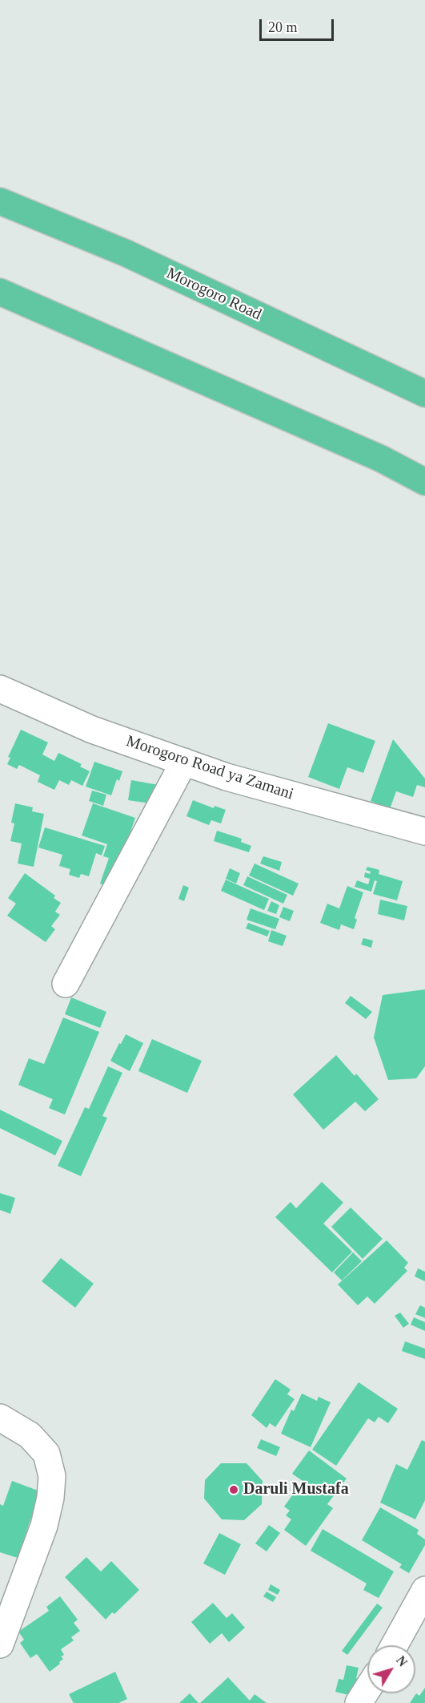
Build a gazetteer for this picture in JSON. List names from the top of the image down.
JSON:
{
  "streets": {
    "highway": ["Morogoro Road"],
    "street": ["Morogoro Road ya Zamani"]
  },
  "places": ["Daruli Mustafa"],
  "scale_bar": "20 m",
  "north": "top right"
}
